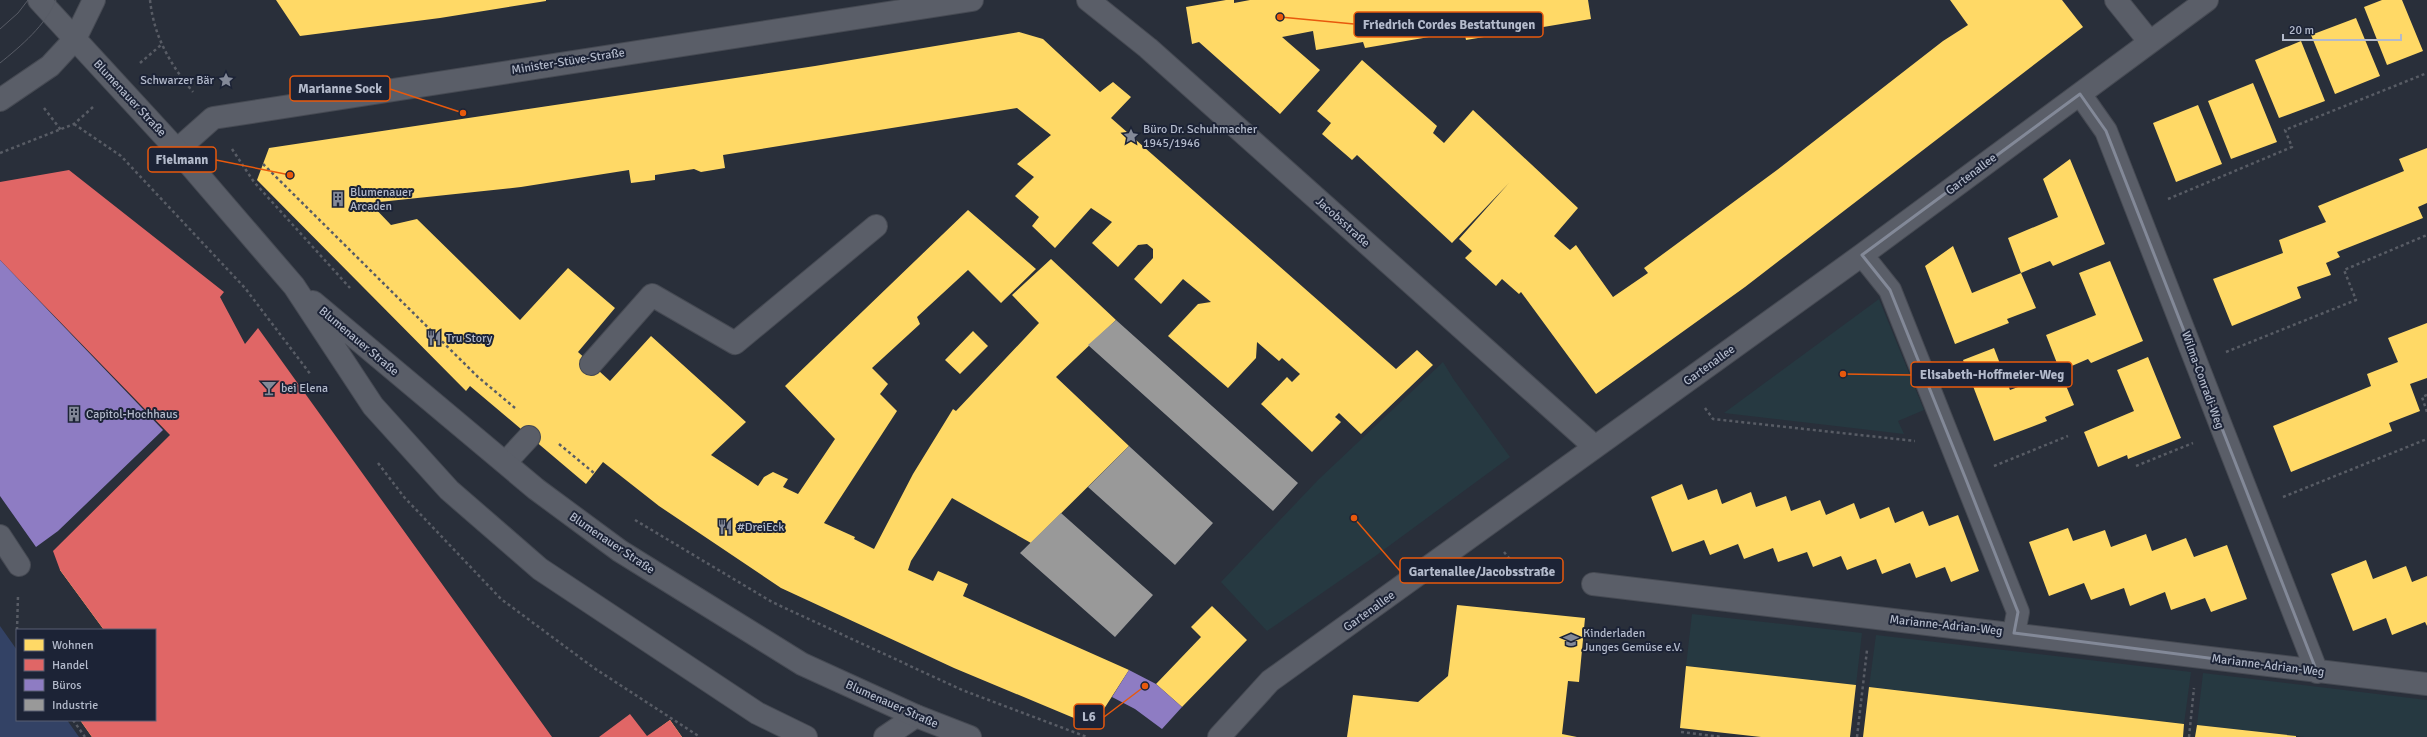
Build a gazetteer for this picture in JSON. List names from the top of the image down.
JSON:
{
  "streets": {
    "street": [
      "Minister-Stüve-Straße",
      "Blumenauer Straße",
      "Gartenallee",
      "Jacobsstraße",
      "Wilma-Conradi-Weg",
      "Marianne-Adrian-Weg"
    ]
  },
  "crossings": [
    ["Gartenallee", "Jacobsstraße"],
    ["Gartenallee", "Wilma-Conradi-Weg"],
    ["Wilma-Conradi-Weg", "Marianne-Adrian-Weg"]
  ],
  "places": {
    "other": [
      "Friedrich Cordes Bestattungen",
      "Marianne Sock",
      "Fielmann",
      "Elisabeth-Hoffmeier-Weg",
      "Gartenallee/Jacobsstraße",
      "L6"
    ],
    "place": ["Schwarzer Bär", "Büro Dr. Schuhmacher 1945/1946"],
    "building": ["Blumenauer Arcaden", "Capitol-Hochhaus"],
    "restaurant": ["Tru Story", "#DreiEck"],
    "bar": ["bei Elena"],
    "school or university": ["Kinderladen Junges Gemüse e.V."]
  },
  "legend": [
    "Wohnen",
    "Handel",
    "Büros",
    "Industrie"
  ],
  "scale_bar": "20 m"
}
